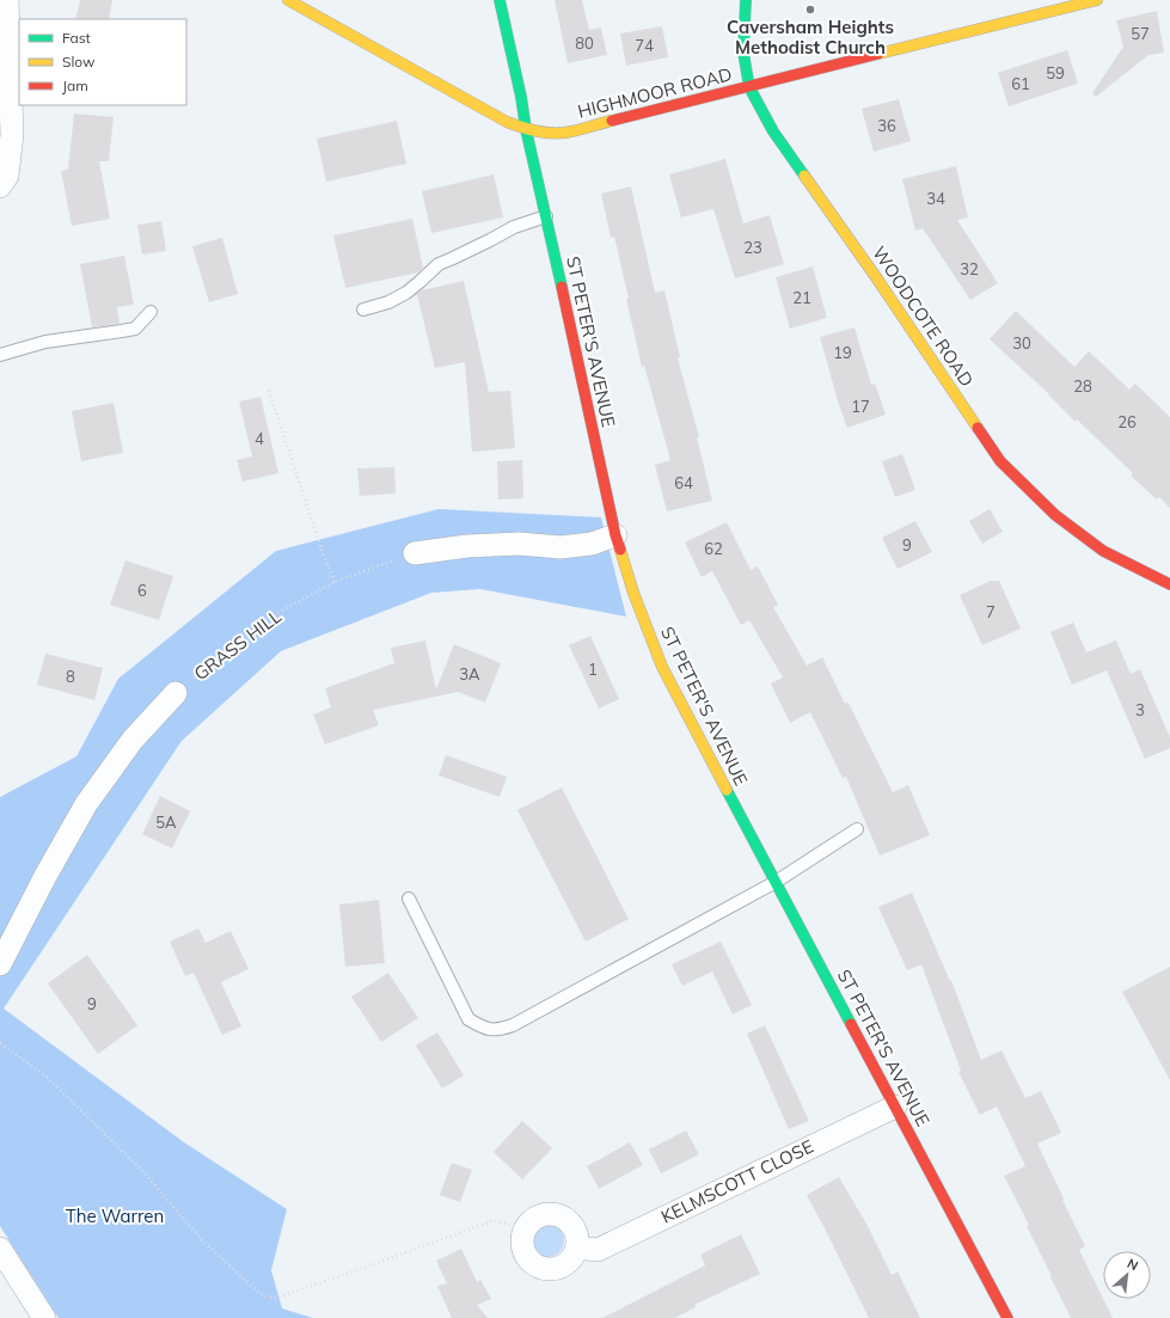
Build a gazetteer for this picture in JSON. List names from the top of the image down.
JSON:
{
  "streets": {
    "street": [
      "HIGHMOOR ROAD",
      "WOODCOTE ROAD",
      "ST PETER'S AVENUE",
      "KELMSCOTT CLOSE"
    ],
    "path": ["GRASS HILL"]
  },
  "crossings": [
    ["HIGHMOOR ROAD", "WOODCOTE ROAD"],
    ["HIGHMOOR ROAD", "ST PETER'S AVENUE"],
    ["ST PETER'S AVENUE", "KELMSCOTT CLOSE"]
  ],
  "parks": ["The Warren"],
  "places": ["Caversham Heights Methodist Church"],
  "house_numbers": [
    "57",
    "80",
    "74",
    "59",
    "61",
    "36",
    "34",
    "23",
    "32",
    "21",
    "30",
    "19",
    "28",
    "17",
    "26",
    "4",
    "64",
    "9",
    "62",
    "6",
    "7",
    "1",
    "3A",
    "8",
    "3",
    "5A",
    "9"
  ],
  "legend": ["Fast", "Slow", "Jam"],
  "north": "top right"
}
